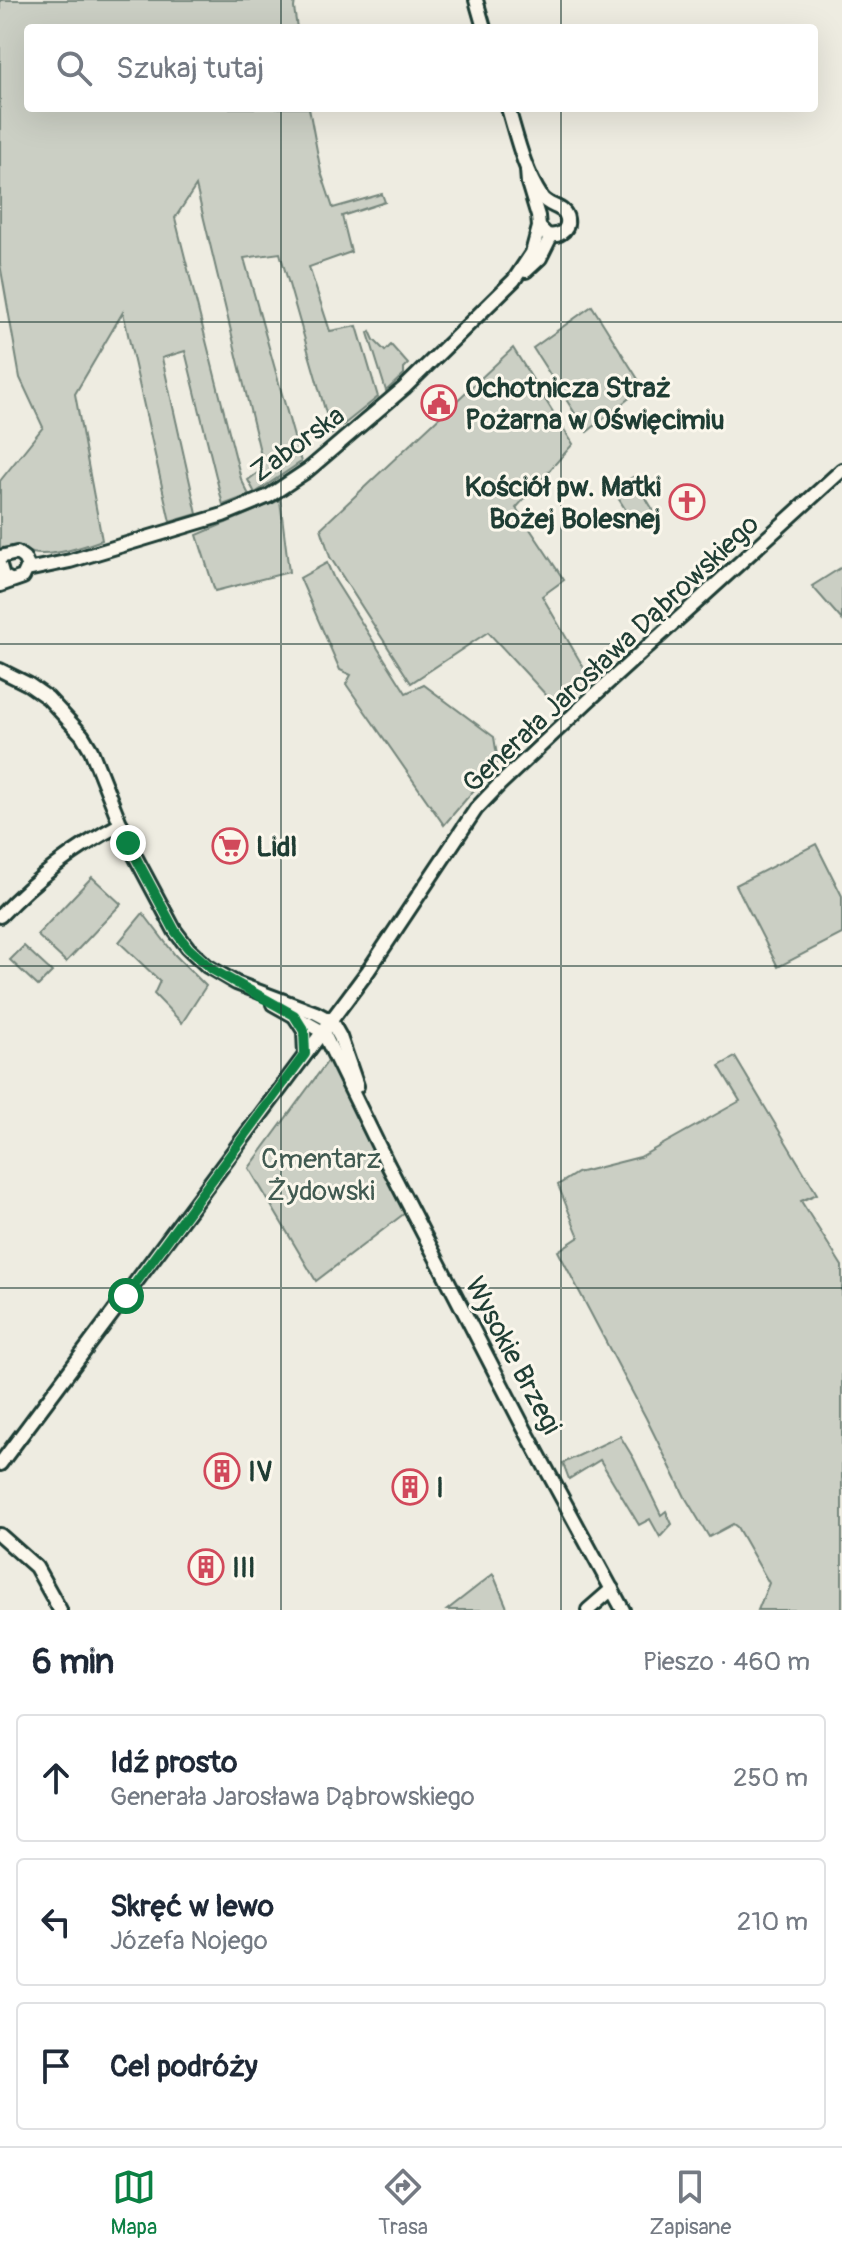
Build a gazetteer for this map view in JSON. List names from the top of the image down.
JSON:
{
  "streets": {
    "street": ["Zaborska", "Generała Jarosława Dąbrowskiego", "Wysokie Brzegi"]
  },
  "crossings": [
    ["Generała Jarosława Dąbrowskiego", "Wysokie Brzegi"]
  ],
  "parks": ["Cmentarz Żydowski"],
  "places": {
    "public building": ["Ochotnicza Straż Pożarna w Oświęcimiu"],
    "church": ["Kościół pw. Matki Bożej Bolesnej"],
    "supermarket": ["Lidl"],
    "building": ["IV", "I", "III"]
  },
  "page": {
    "search": "Szukaj tutaj",
    "heading": ["6 min", "Pieszo · 460 m"],
    "list": [
      ["Idź prosto", "Generała Jarosława Dąbrowskiego", "250 m"],
      ["Skręć w lewo", "Józefa Nojego", "210 m"],
      "Cel podróży"
    ],
    "nav": ["Mapa", "Trasa", "Zapisane"]
  }
}
